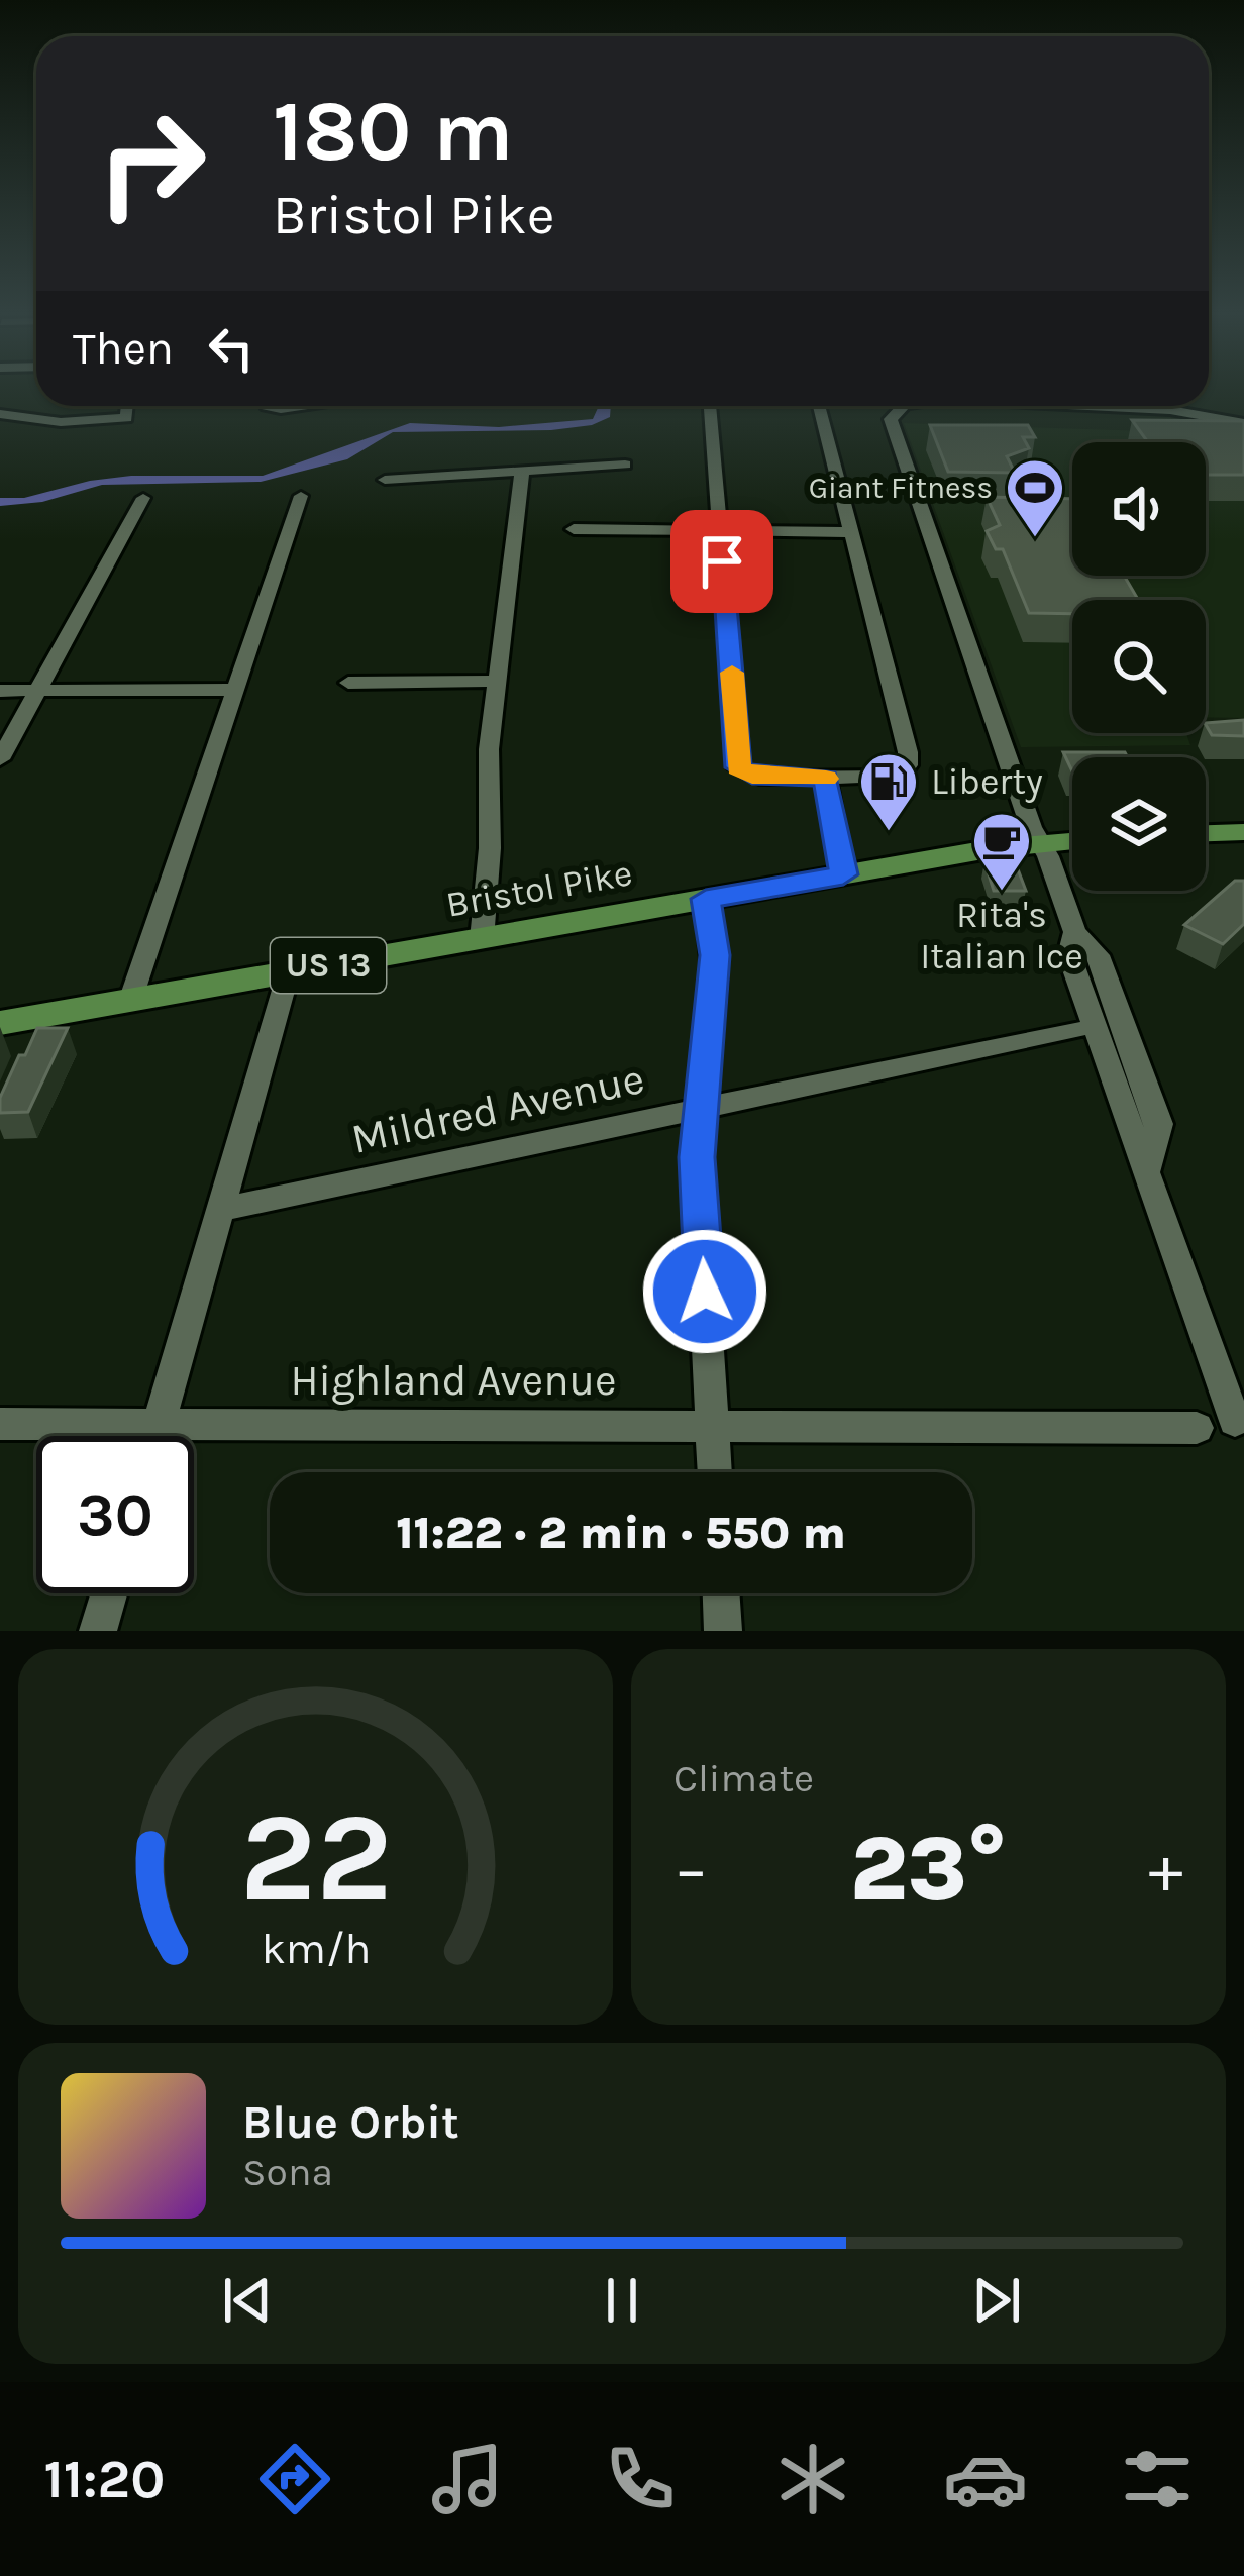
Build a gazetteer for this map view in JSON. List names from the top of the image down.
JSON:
{
  "streets": {
    "main road": ["Bristol Pike", "US 13"],
    "street": ["Mildred Avenue", "Highland Avenue"]
  },
  "places": {
    "sports": ["Giant Fitness"],
    "fuel station": ["Liberty"],
    "cafe": ["Rita's Italian Ice"]
  },
  "page": {
    "turn": ["180 m", "Bristol Pike"],
    "then": "Then",
    "limit": "30",
    "trip": "11:22 · 2 min · 550 m",
    "tile": "Climate",
    "heat": ["−", "23°", "+"],
    "song": ["Blue Orbit", "Sona"],
    "tabs": "11:20",
    "gauge": ["22", "km/h"]
  }
}
